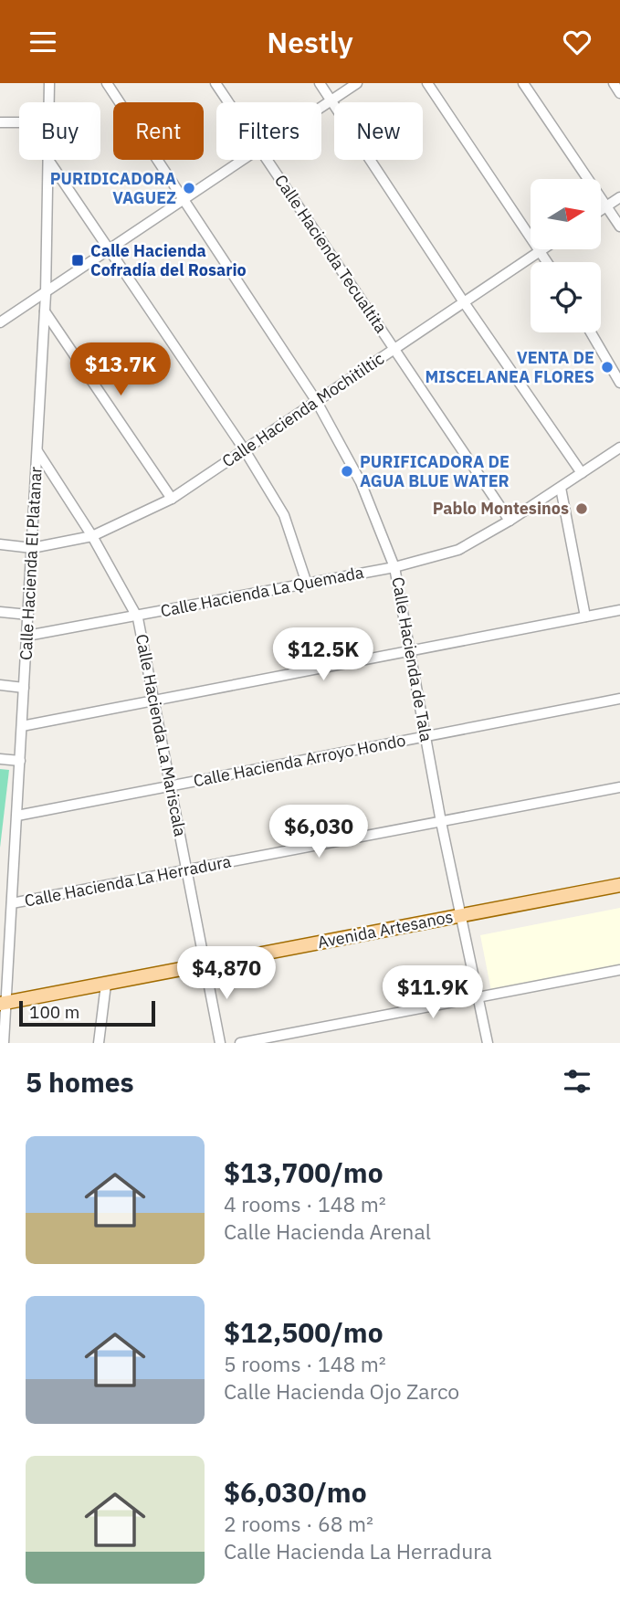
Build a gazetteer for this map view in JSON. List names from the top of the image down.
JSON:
{
  "streets": {
    "main road": ["Avenida Artesanos"],
    "street": [
      "Calle Hacienda Tecualtita",
      "Calle Hacienda Mochitiltic",
      "Calle Hacienda El Platanar",
      "Calle Hacienda La Quemada",
      "Calle Hacienda de Tala",
      "Calle Hacienda La Mariscala",
      "Calle Hacienda Arroyo Hondo",
      "Calle Hacienda La Herradura"
    ]
  },
  "crossings": [
    ["Calle Hacienda Tecualtita", "Calle Hacienda Mochitiltic"],
    ["Calle Hacienda Tecualtita", "Calle Hacienda La Quemada"],
    ["Calle Hacienda Mochitiltic", "Calle Hacienda El Platanar"],
    ["Calle Hacienda Mochitiltic", "Calle Hacienda de Tala"],
    ["Calle Hacienda Mochitiltic", "Calle Hacienda La Mariscala"],
    ["Calle Hacienda El Platanar", "Calle Hacienda La Quemada"],
    ["Calle Hacienda El Platanar", "Calle Hacienda La Mariscala"],
    ["Calle Hacienda El Platanar", "Calle Hacienda Arroyo Hondo"],
    ["Calle Hacienda El Platanar", "Calle Hacienda La Herradura"],
    ["Calle Hacienda El Platanar", "Avenida Artesanos"],
    ["Calle Hacienda La Quemada", "Calle Hacienda de Tala"],
    ["Calle Hacienda La Quemada", "Calle Hacienda La Mariscala"],
    ["Calle Hacienda de Tala", "Calle Hacienda Arroyo Hondo"],
    ["Calle Hacienda de Tala", "Calle Hacienda La Herradura"],
    ["Calle Hacienda de Tala", "Avenida Artesanos"],
    ["Calle Hacienda La Mariscala", "Calle Hacienda Arroyo Hondo"],
    ["Calle Hacienda La Mariscala", "Calle Hacienda La Herradura"],
    ["Calle Hacienda La Mariscala", "Avenida Artesanos"]
  ],
  "places": {
    "other": [
      "PURIDICADORA VAGUEZ",
      "VENTA DE MISCELANEA FLORES",
      "PURIFICADORA DE AGUA BLUE WATER",
      "Pablo Montesinos"
    ],
    "transit": ["Calle Hacienda Cofradía del Rosario"]
  },
  "scale_bar": "100 m",
  "north": "right",
  "page": {
    "header": "Nestly",
    "chip": [
      "Buy",
      "Rent",
      "Filters",
      "New"
    ],
    "price": [
      "$13.7K",
      "$12.5K",
      "$6,030",
      "$4,870",
      "$11.9K"
    ],
    "scale": "100 m",
    "heading": "5 homes",
    "list": [
      {
        "name": "$13,700/mo",
        "note": "4 rooms · 148 m² · Calle Hacienda Arenal"
      },
      {
        "name": "$12,500/mo",
        "note": "5 rooms · 148 m² · Calle Hacienda Ojo Zarco"
      },
      {
        "name": "$6,030/mo",
        "note": "2 rooms · 68 m² · Calle Hacienda La Herradura"
      }
    ]
  }
}
